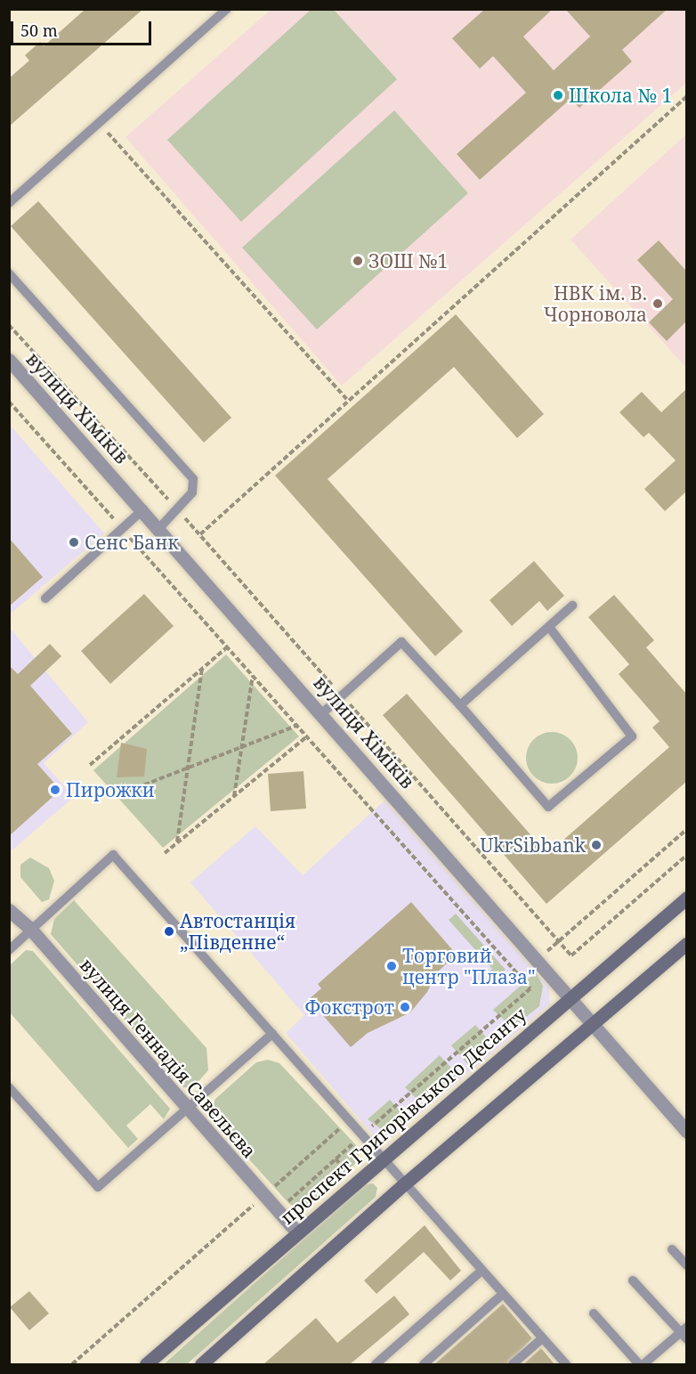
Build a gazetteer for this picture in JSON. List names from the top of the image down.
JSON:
{
  "streets": {
    "street": ["вулиця Хіміків", "вулиця Геннадія Савельєва", "проспект Григорівського Десанту"]
  },
  "crossings": [
    ["вулиця Хіміків", "проспект Григорівського Десанту"],
    ["вулиця Геннадія Савельєва", "проспект Григорівського Десанту"]
  ],
  "places": [
    "Школа № 1",
    "ЗОШ №1",
    "НВК ім. В. Чорновола",
    "Сенс Банк",
    "Пирожки",
    "UkrSibbank",
    "Автостанція „Південне“",
    "Торговий центр \"Плаза\"",
    "Фокстрот"
  ],
  "scale_bar": "50 m"
}
